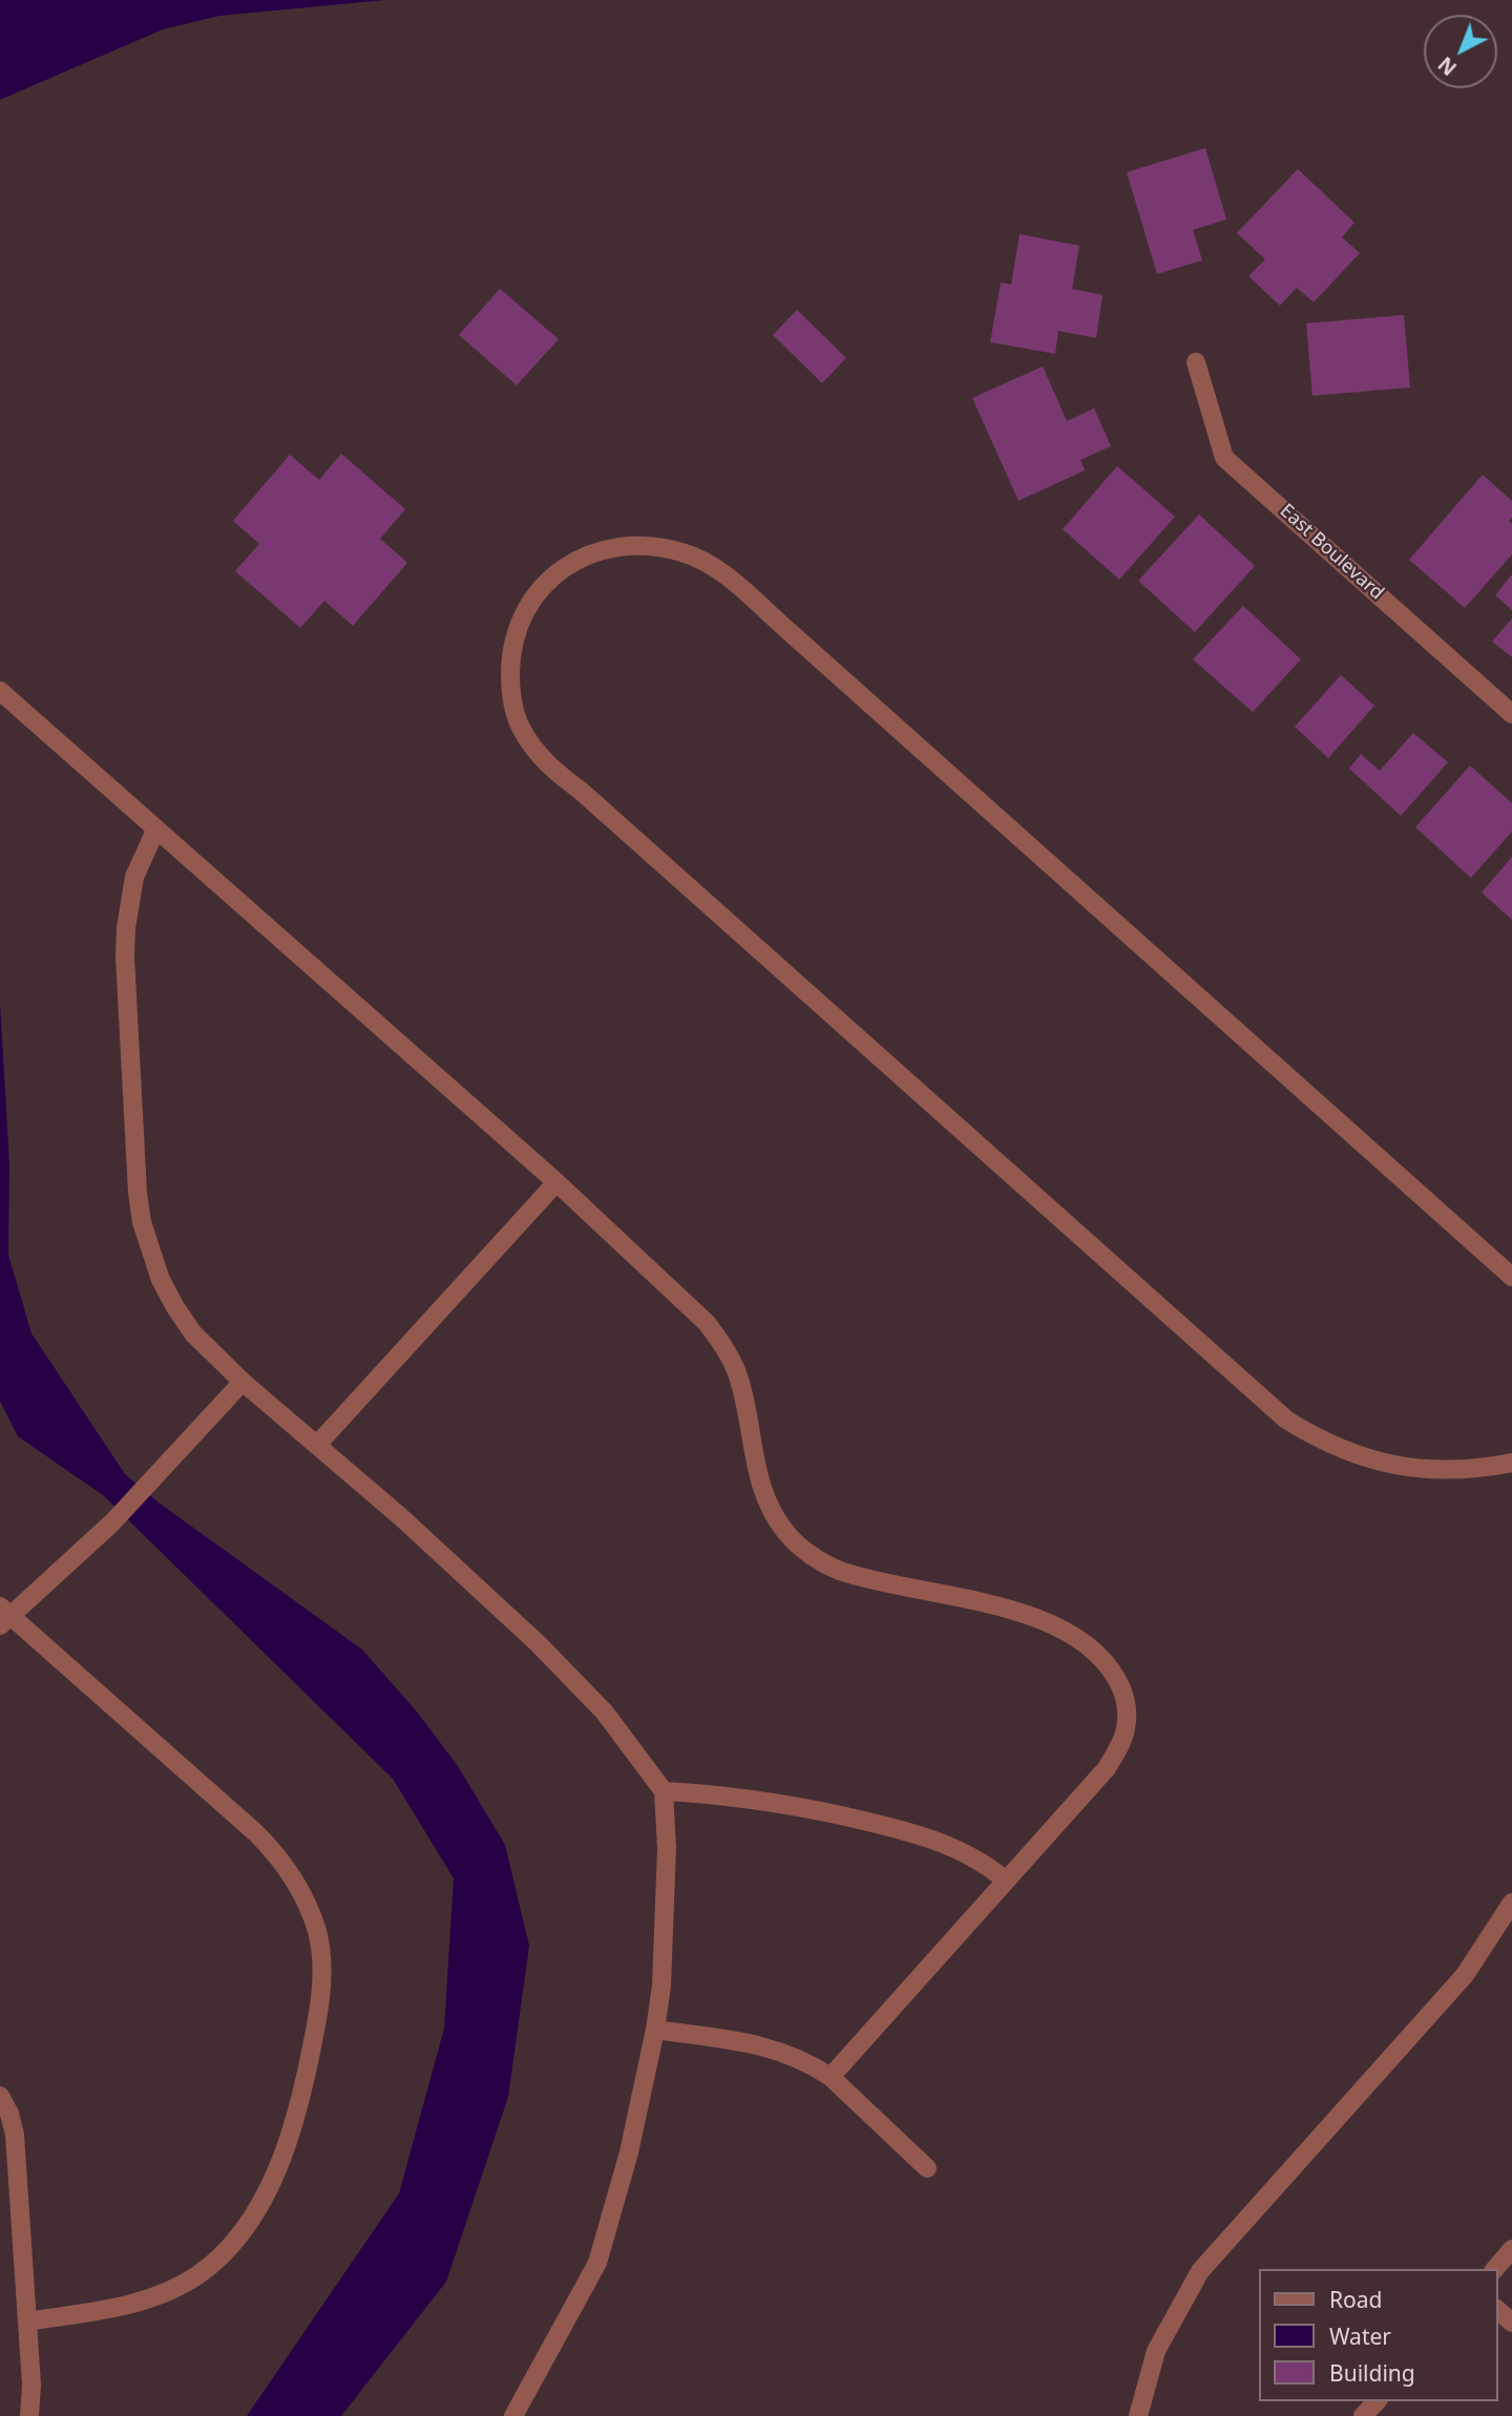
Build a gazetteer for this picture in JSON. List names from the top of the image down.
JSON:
{
  "streets": {
    "street": ["East Boulevard"]
  },
  "legend": ["Road", "Water", "Building"],
  "north": "bottom left"
}
